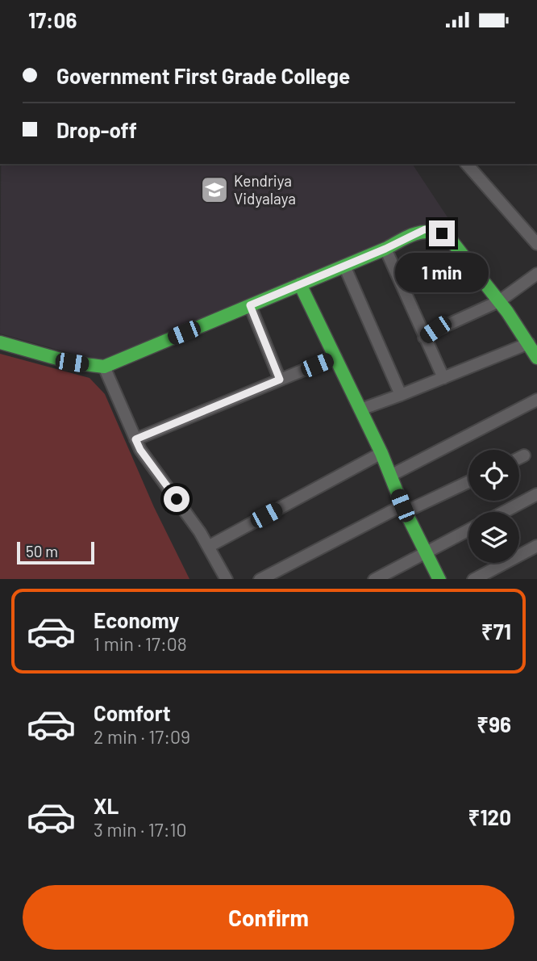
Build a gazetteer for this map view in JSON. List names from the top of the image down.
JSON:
{
  "places": {
    "school or university": ["Kendriya Vidyalaya"]
  },
  "scale_bar": "50 m",
  "page": {
    "status": "17:06",
    "banner": ["Government First Grade College", "Drop-off"],
    "bubble": "1 min",
    "scale": "50 m",
    "list": [
      {
        "name": "Economy",
        "note": "1 min · 17:08",
        "value": "₹71"
      },
      {
        "name": "Comfort",
        "note": "2 min · 17:09",
        "value": "₹96"
      },
      {
        "name": "XL",
        "note": "3 min · 17:10",
        "value": "₹120"
      }
    ],
    "buttons": "Confirm"
  }
}
